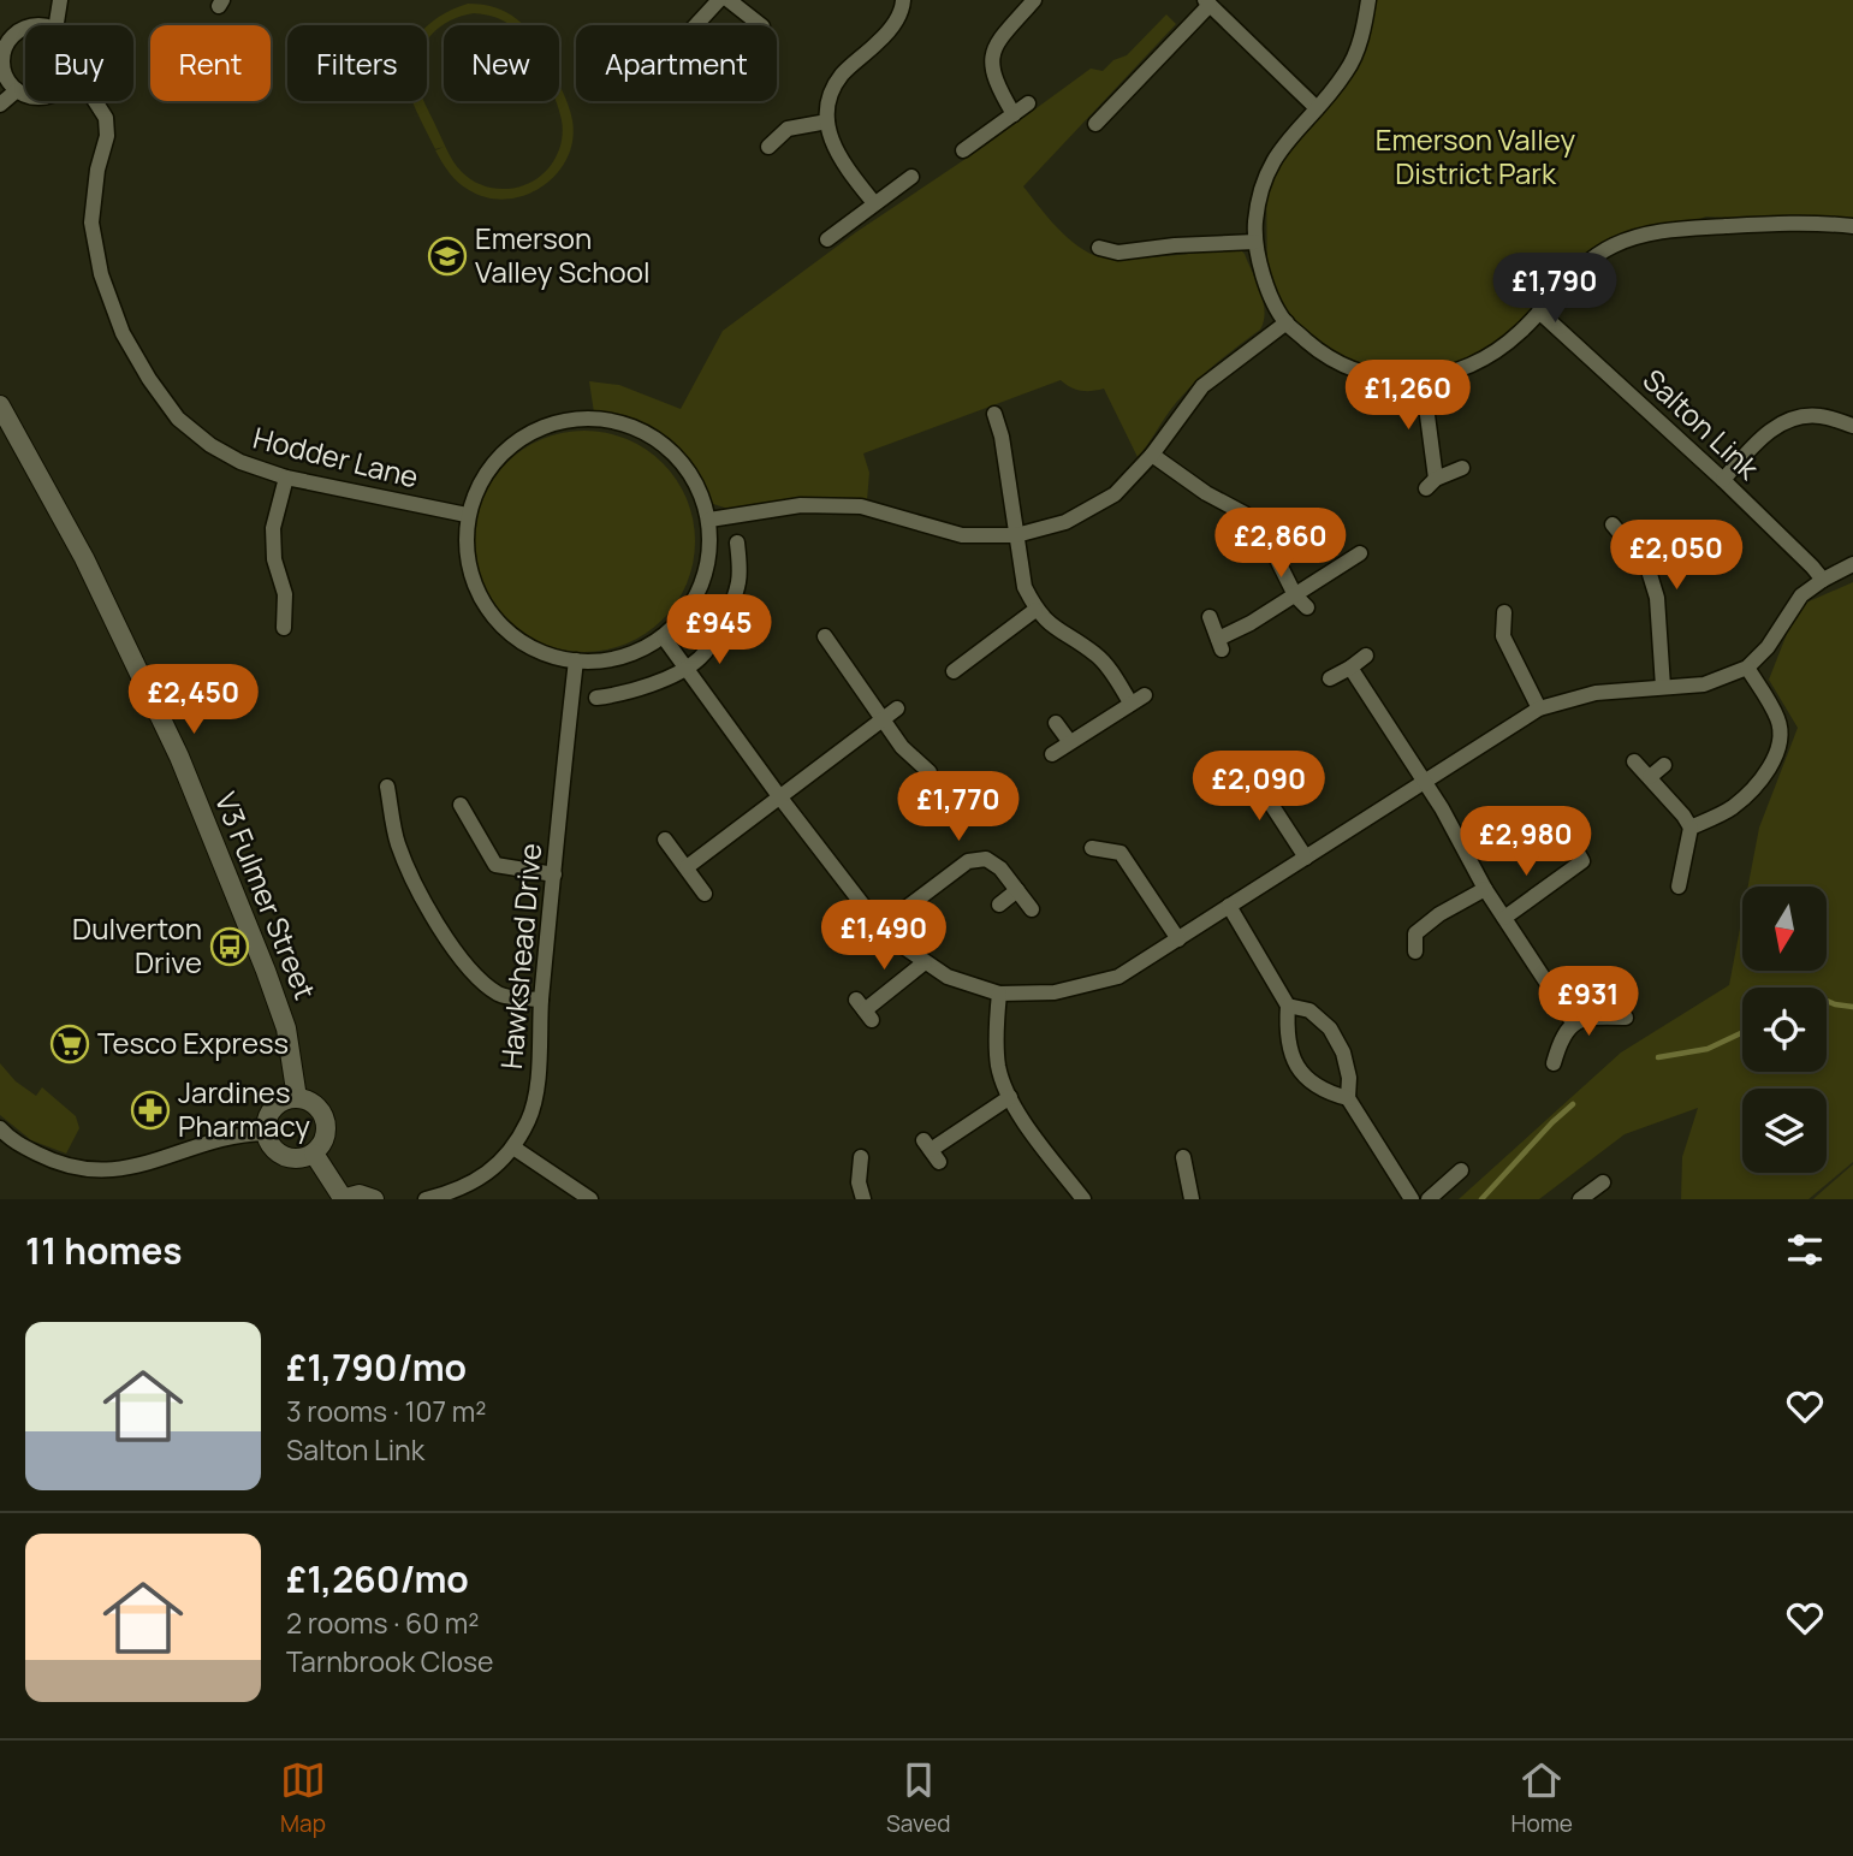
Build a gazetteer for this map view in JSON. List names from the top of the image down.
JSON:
{
  "streets": {
    "street": [
      "Salton Link",
      "Hodder Lane",
      "V3 Fulmer Street",
      "Hawkshead Drive"
    ]
  },
  "crossings": [
    ["Hodder Lane", "Hawkshead Drive"]
  ],
  "parks": ["Emerson Valley District Park"],
  "places": {
    "school or university": ["Emerson Valley School"],
    "bus stop": ["Dulverton Drive"],
    "supermarket": ["Tesco Express"],
    "pharmacy": ["Jardines Pharmacy"]
  },
  "north": "bottom",
  "page": {
    "chip": [
      "Buy",
      "Rent",
      "Filters",
      "New",
      "Apartment"
    ],
    "price": [
      "£1,790",
      "£1,260",
      "£2,860",
      "£2,050",
      "£945",
      "£2,450",
      "£2,090",
      "£1,770",
      "£2,980",
      "£1,490",
      "£931"
    ],
    "heading": "11 homes",
    "list": [
      {
        "name": "£1,790/mo",
        "note": "3 rooms · 107 m² · Salton Link"
      },
      {
        "name": "£1,260/mo",
        "note": "2 rooms · 60 m² · Tarnbrook Close"
      }
    ],
    "tabs": ["Map", "Saved", "Home"]
  }
}
